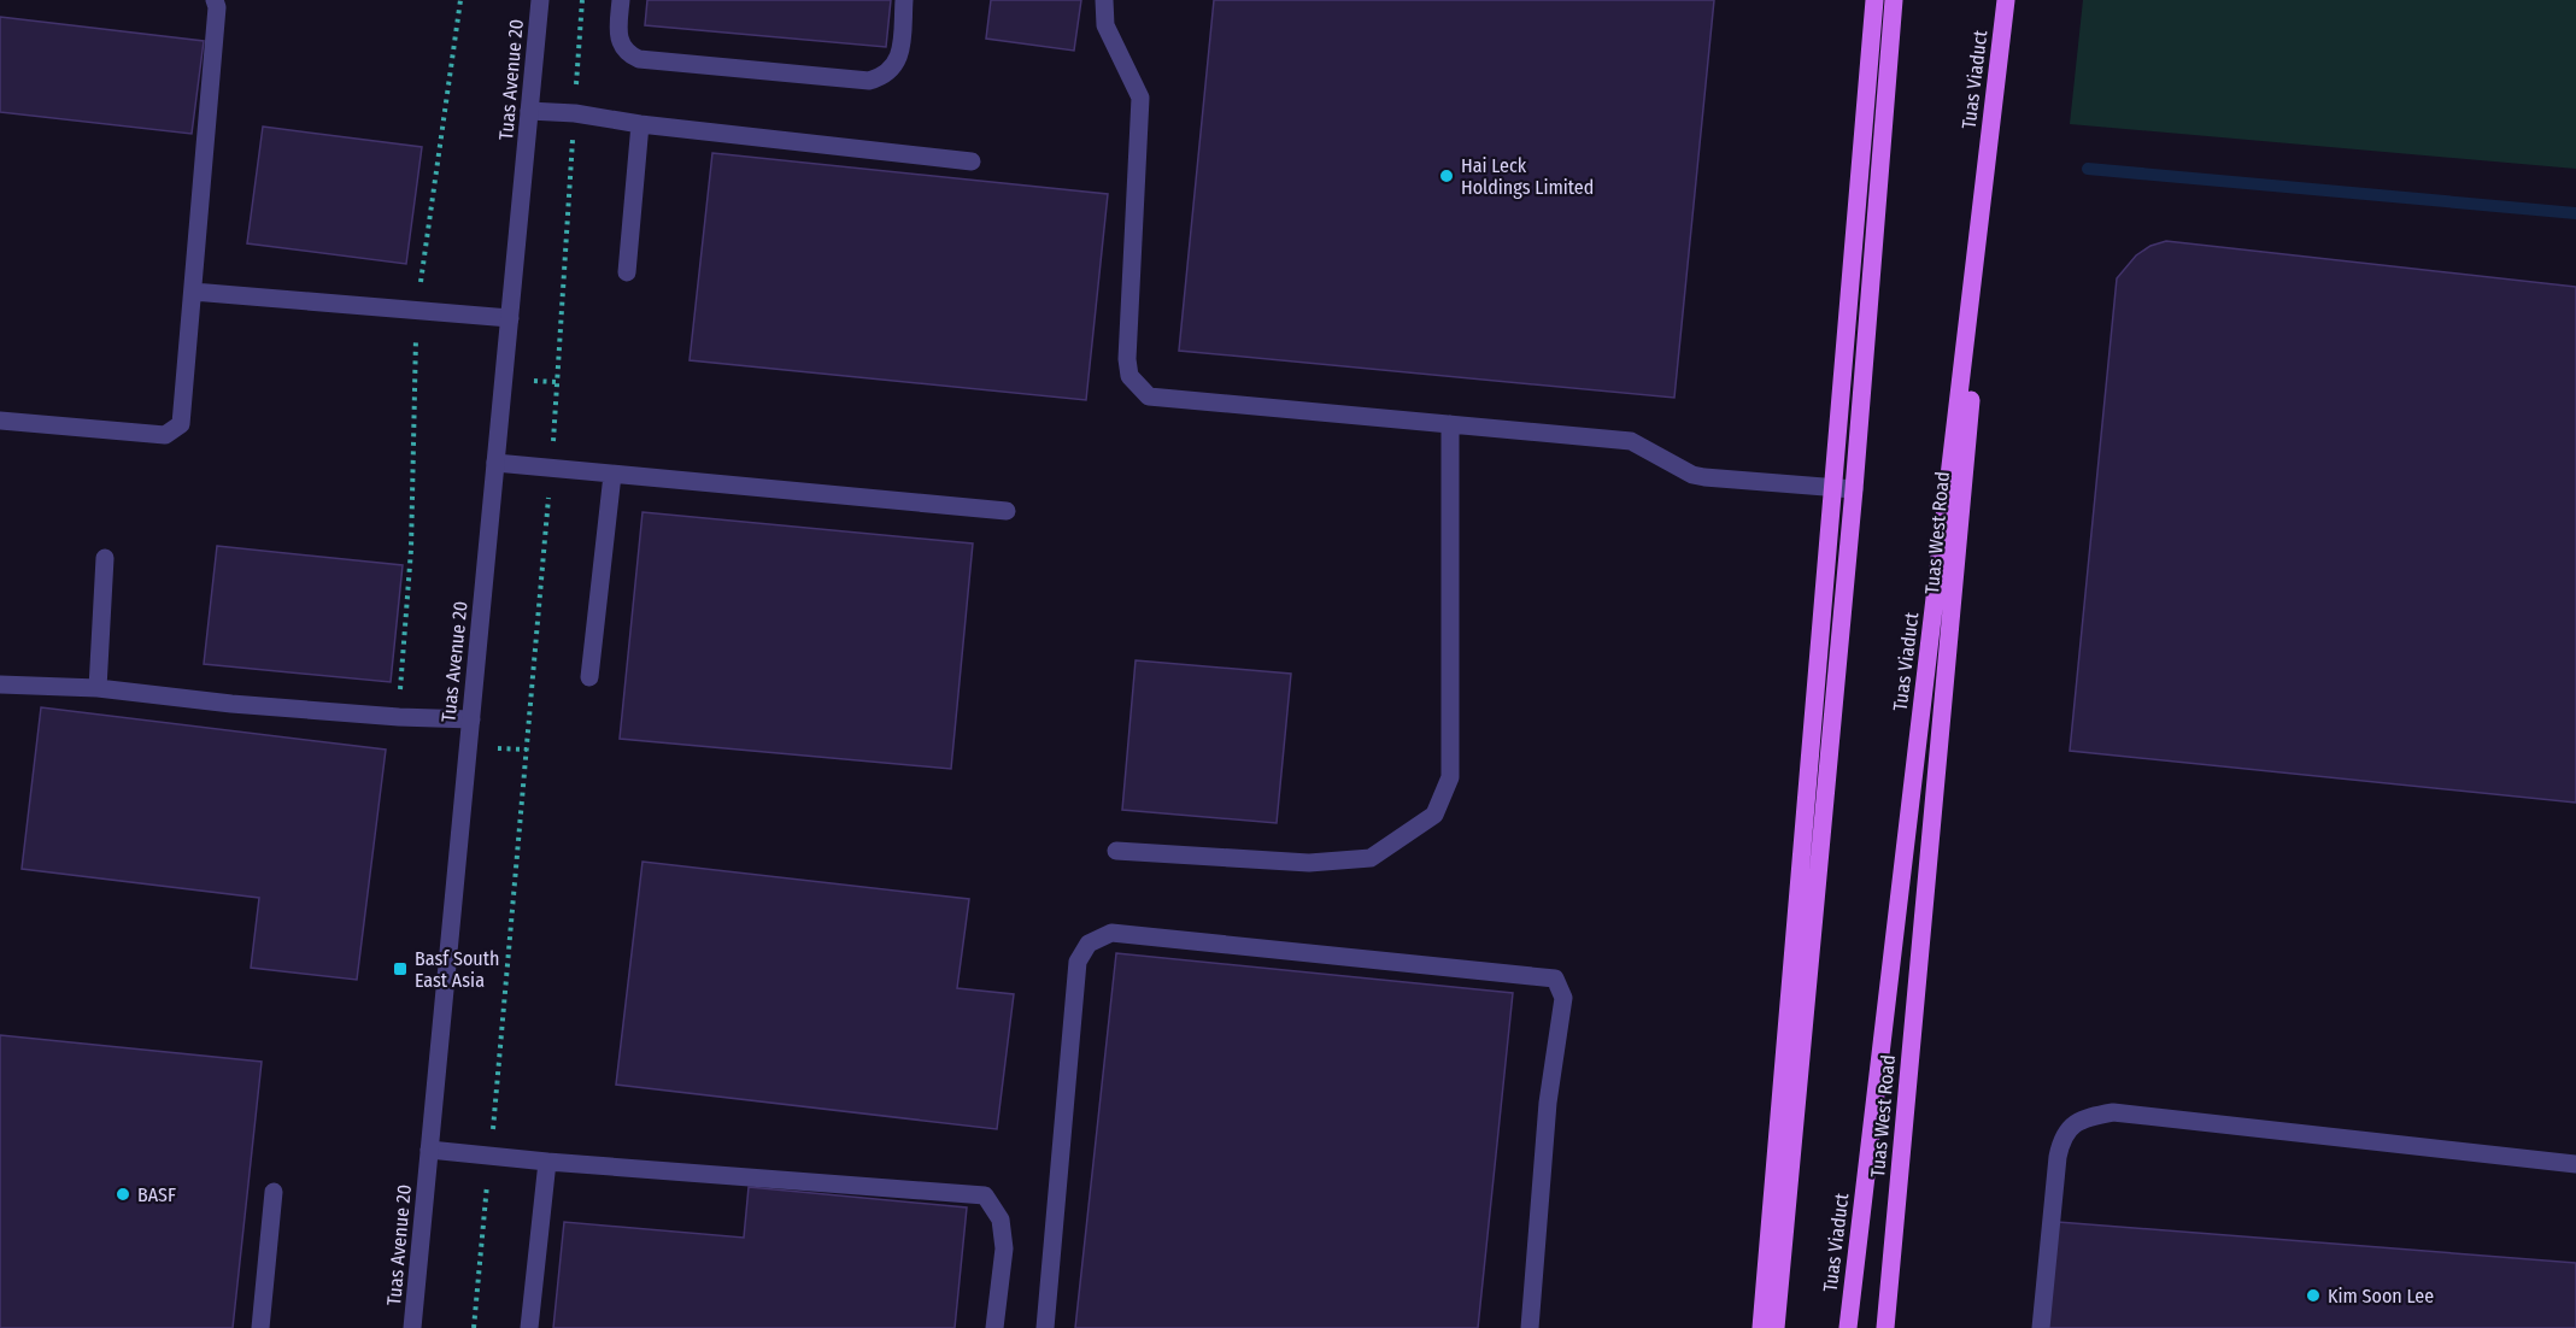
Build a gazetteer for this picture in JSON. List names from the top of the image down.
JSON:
{
  "streets": {
    "main road": ["Tuas Viaduct", "Tuas West Road"],
    "street": ["Tuas Avenue 20"]
  },
  "crossings": [
    ["Tuas Viaduct", "Tuas West Road"]
  ],
  "places": {
    "other": ["Hai Leck Holdings Limited", "BASF", "Kim Soon Lee"],
    "transit": ["Basf South East Asia"]
  }
}
